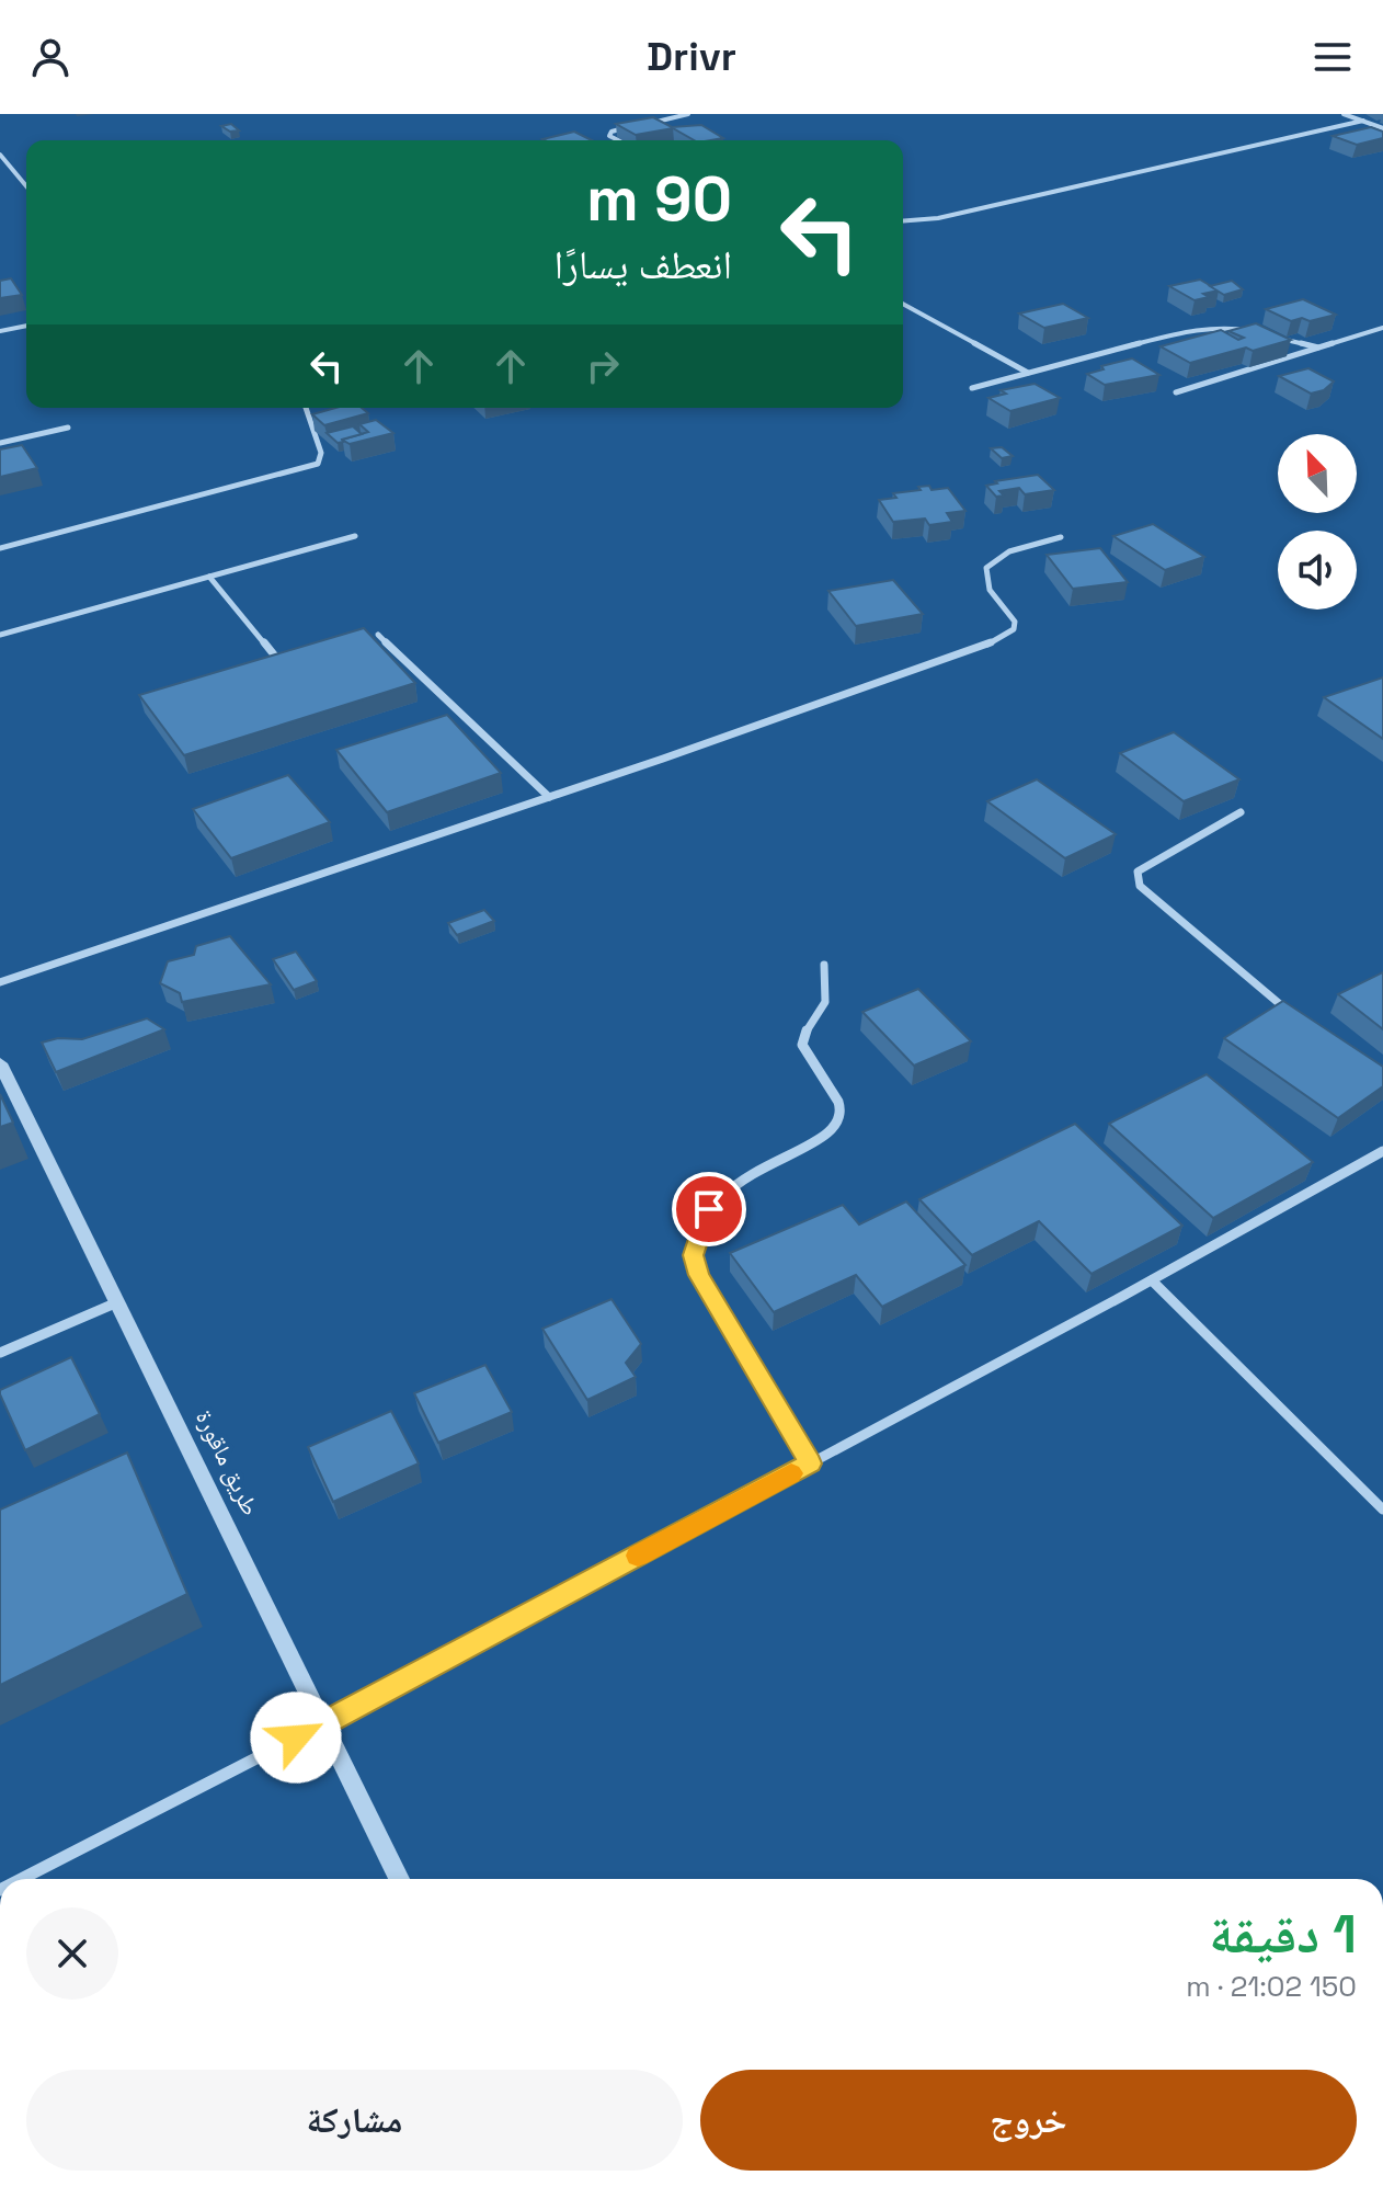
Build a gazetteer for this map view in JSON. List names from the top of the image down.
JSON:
{
  "streets": {
    "street": ["طريق ماقورة"]
  },
  "north": "top left",
  "page": {
    "header": "Drivr",
    "turn": ["90 m", "انعطف يسارًا"],
    "heading": ["1 دقيقة", "150 m · 21:02"],
    "buttons": ["خروج", "مشاركة"]
  }
}
